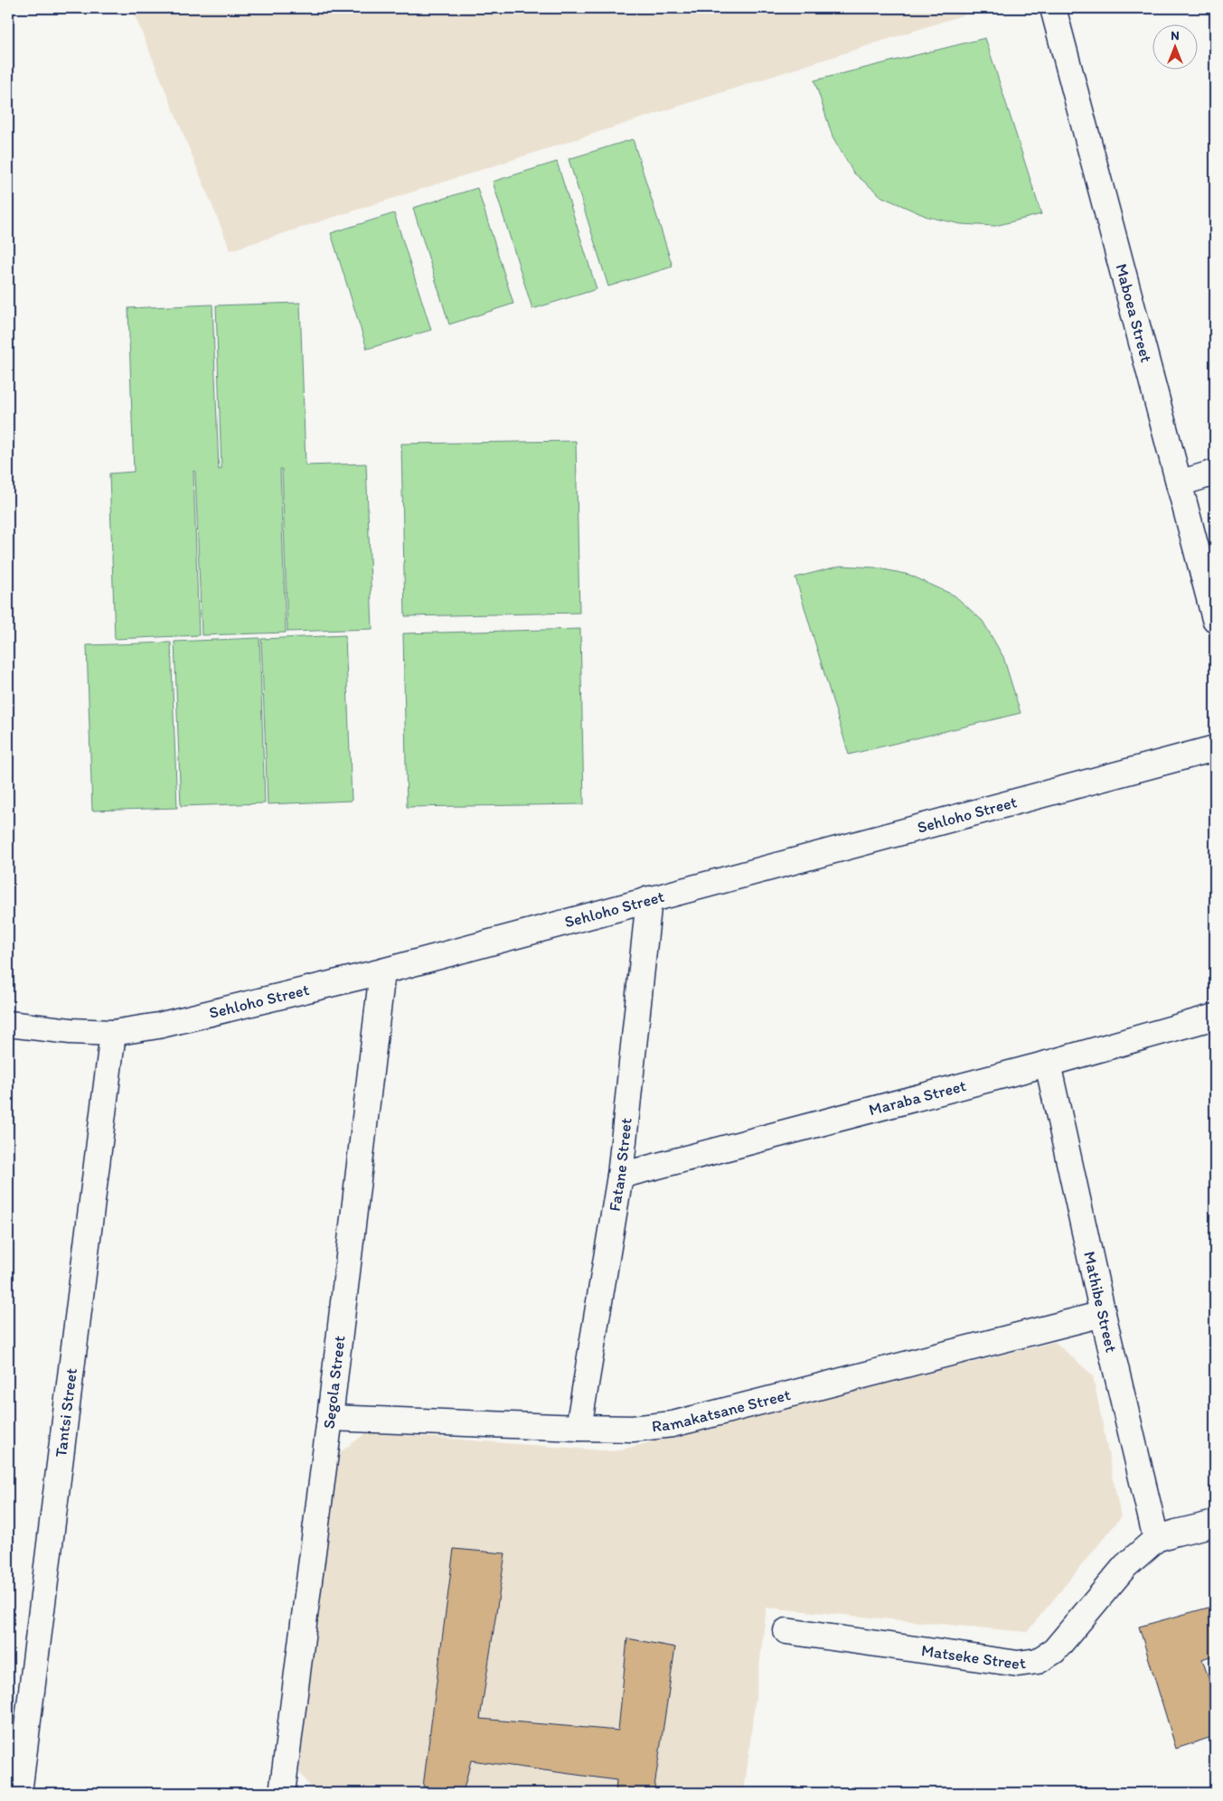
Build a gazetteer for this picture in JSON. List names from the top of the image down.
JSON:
{
  "streets": {
    "street": [
      "Maboea Street",
      "Sehloho Street",
      "Maraba Street",
      "Fatane Street",
      "Mathibe Street",
      "Segola Street",
      "Ramakatsane Street",
      "Tantsi Street",
      "Matseke Street"
    ]
  },
  "crossings": [
    ["Sehloho Street", "Fatane Street"],
    ["Sehloho Street", "Segola Street"],
    ["Sehloho Street", "Tantsi Street"],
    ["Maraba Street", "Fatane Street"],
    ["Maraba Street", "Mathibe Street"],
    ["Fatane Street", "Ramakatsane Street"],
    ["Mathibe Street", "Ramakatsane Street"],
    ["Mathibe Street", "Matseke Street"],
    ["Segola Street", "Ramakatsane Street"]
  ],
  "north": "top"
}
